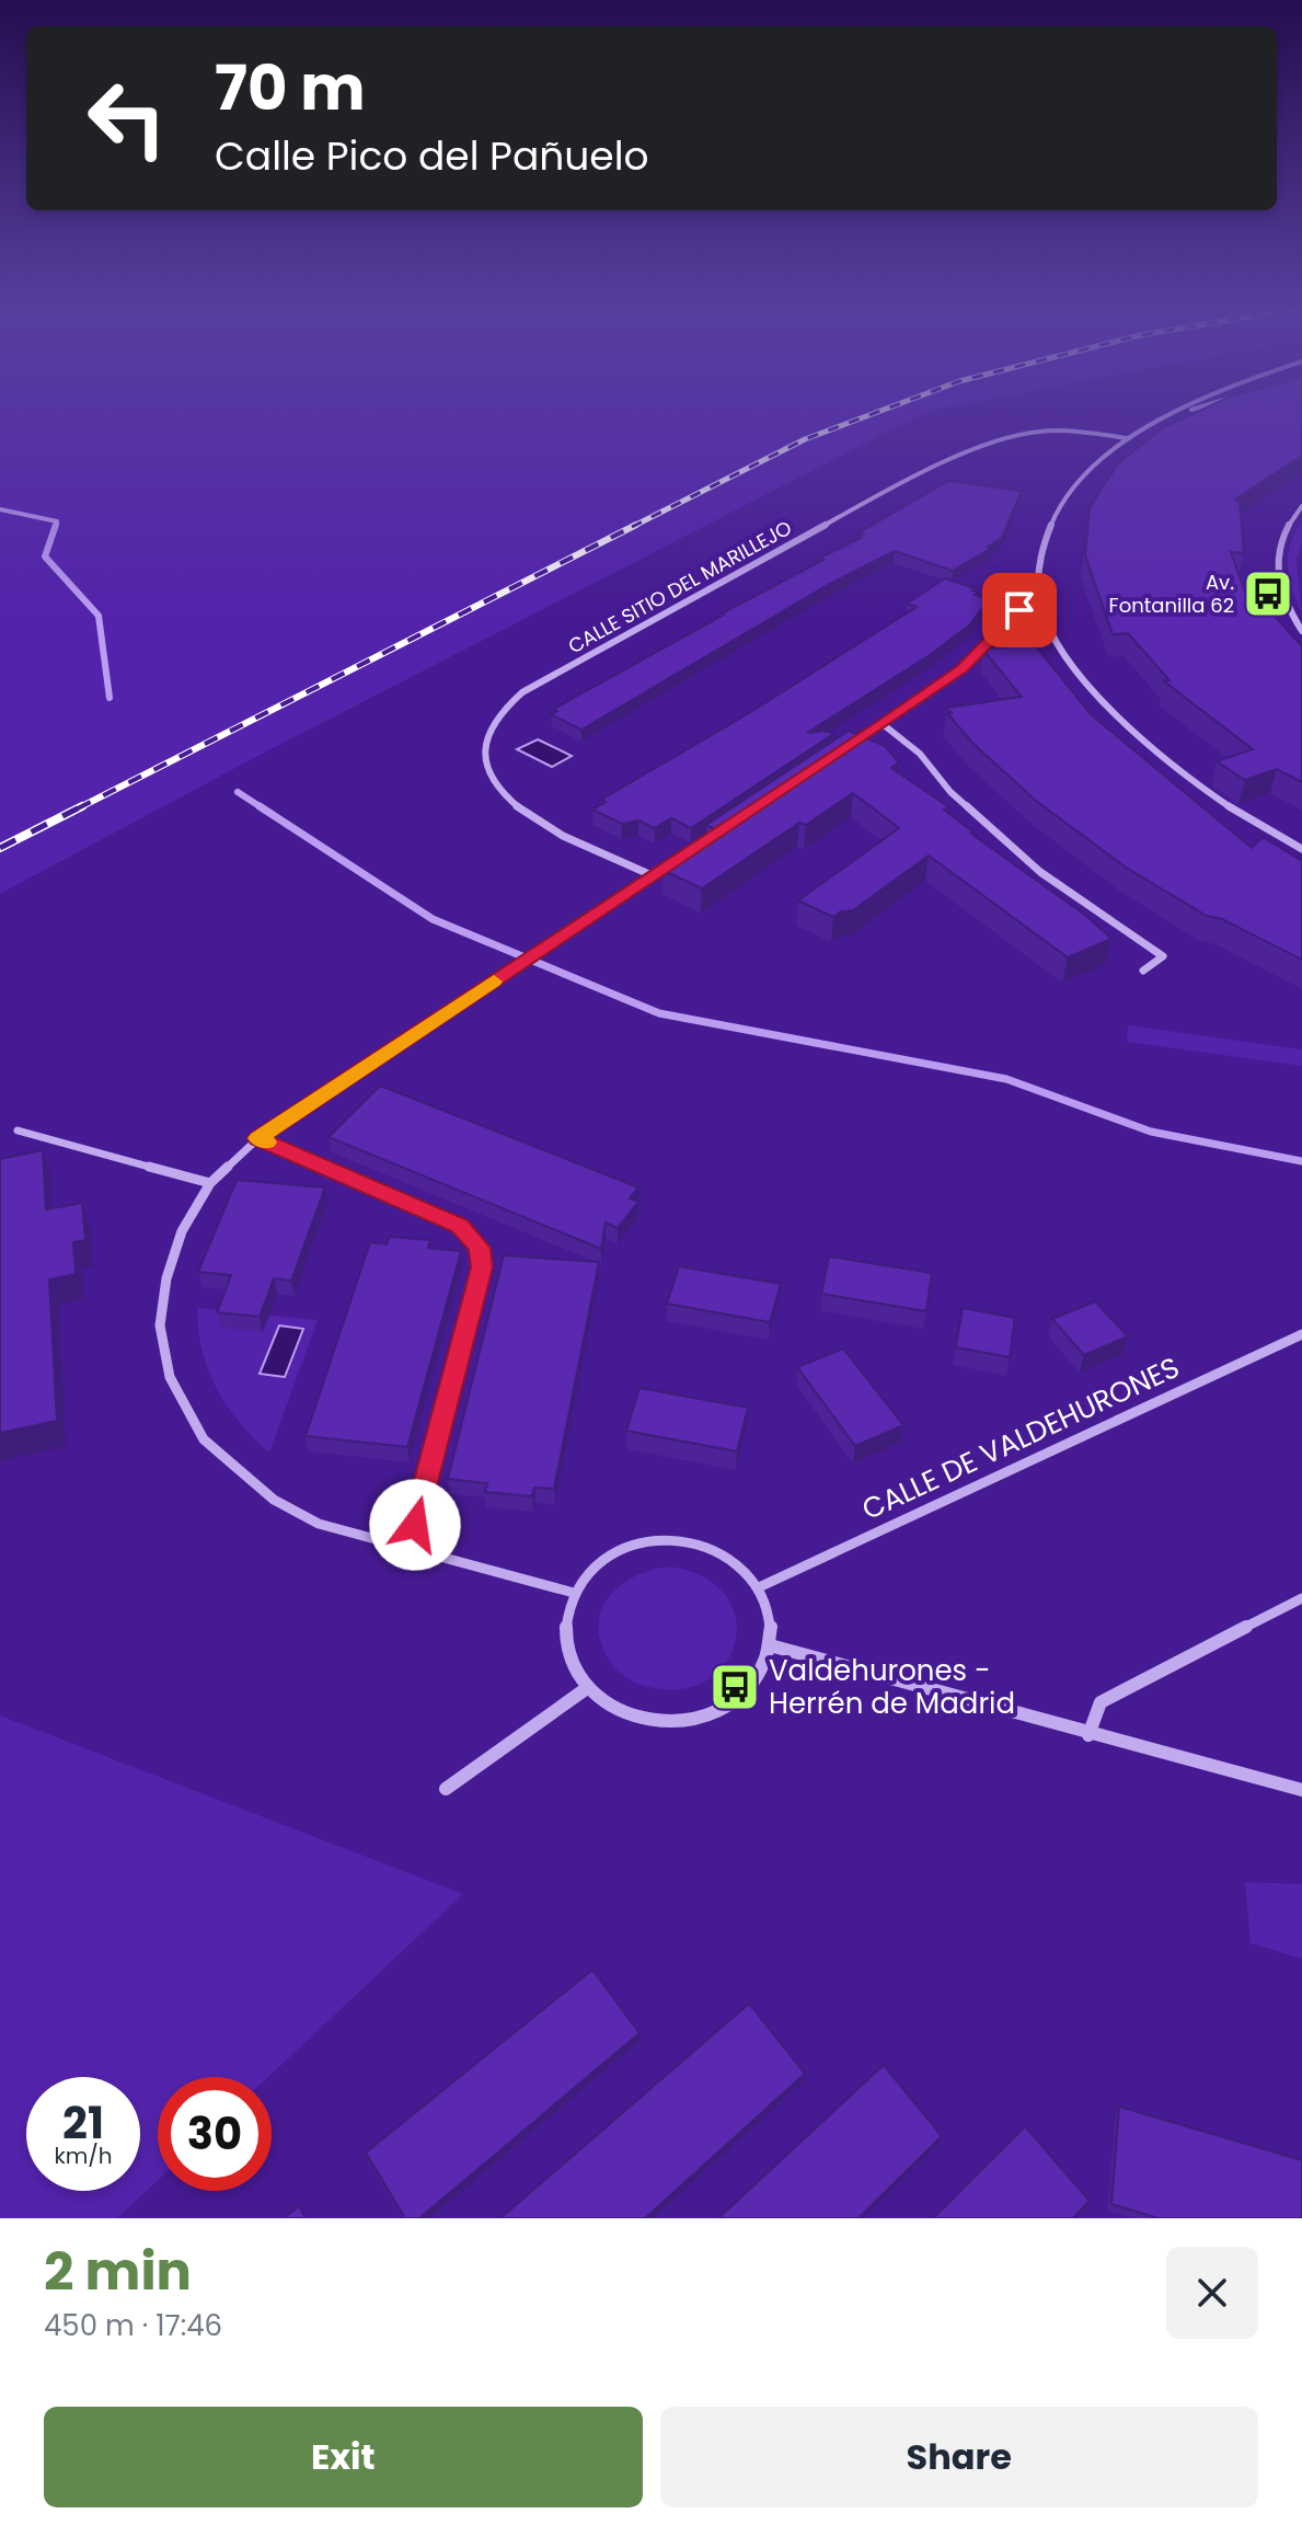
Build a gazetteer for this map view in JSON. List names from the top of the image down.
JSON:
{
  "streets": {
    "street": ["CALLE SITIO DEL MARILLEJO", "CALLE DE VALDEHURONES"]
  },
  "places": {
    "bus stop": ["Av. Fontanilla 62", "Valdehurones - Herrén de Madrid"]
  },
  "page": {
    "turn": ["70 m", "Calle Pico del Pañuelo"],
    "speed": "21 km/h",
    "limit": "30",
    "heading": ["2 min", "450 m · 17:46"],
    "buttons": ["Exit", "Share"]
  }
}
